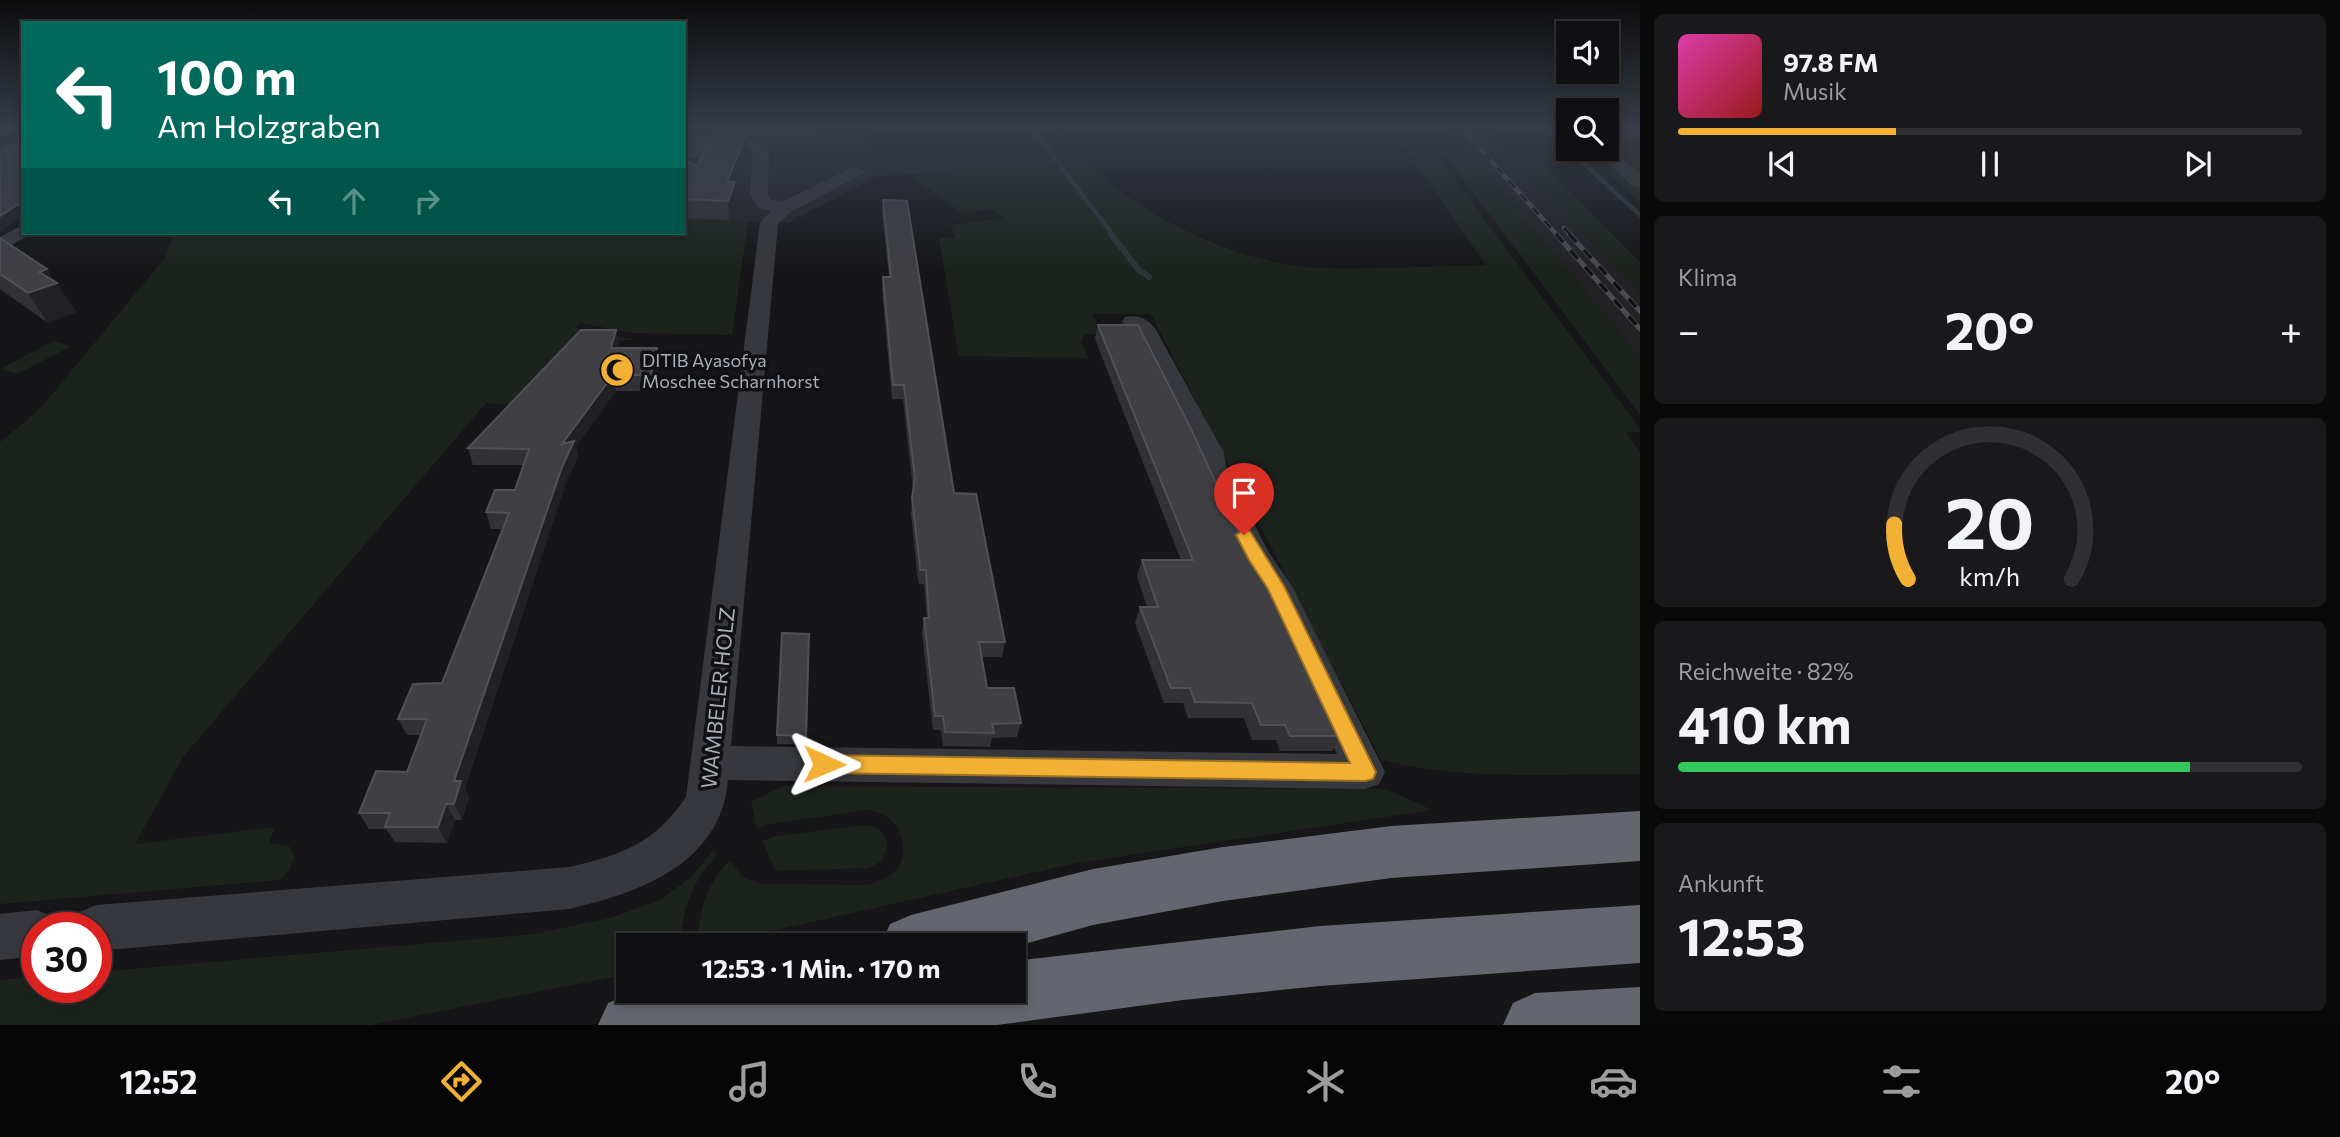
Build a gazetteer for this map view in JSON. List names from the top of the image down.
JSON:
{
  "streets": {
    "street": ["WAMBELER HOLZ"]
  },
  "places": {
    "mosque": ["DITIB Ayasofya Moschee Scharnhorst"]
  },
  "page": {
    "turn": ["100 m", "Am Holzgraben"],
    "song": ["97.8 FM", "Musik"],
    "tile": [
      "Klima",
      ["Reichweite · 82%", "410 km"],
      ["Ankunft", "12:53"]
    ],
    "heat": ["−", "20°", "+"],
    "limit": "30",
    "trip": "12:53 · 1 Min. · 170 m",
    "tabs": ["12:52", "20°"],
    "gauge": ["20", "km/h"]
  }
}
